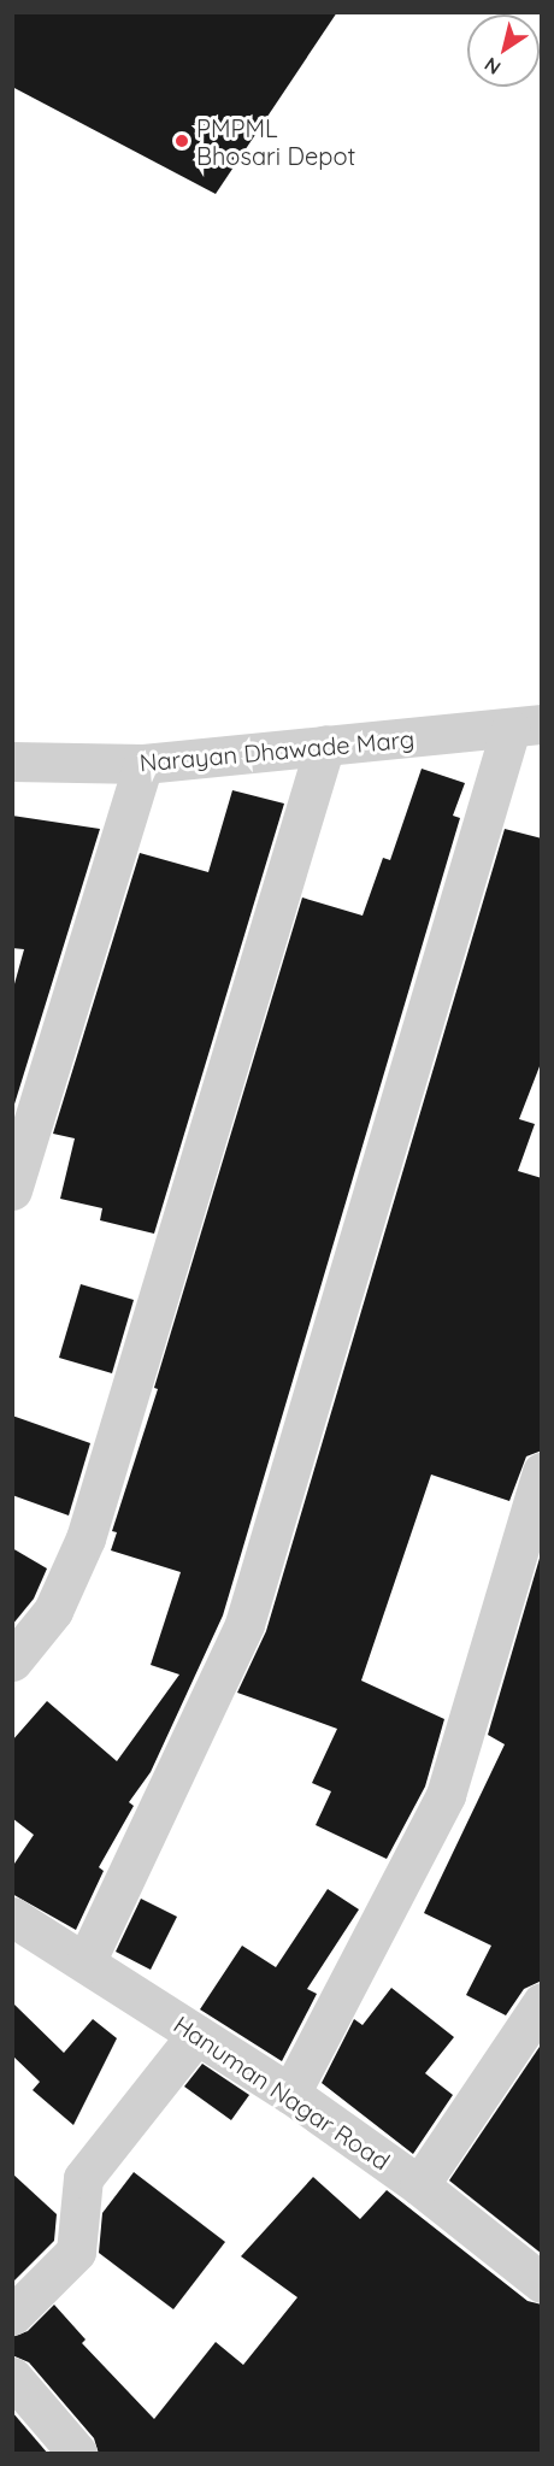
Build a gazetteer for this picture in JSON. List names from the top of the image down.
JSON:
{
  "streets": {
    "street": ["Narayan Dhawade Marg", "Hanuman Nagar Road"]
  },
  "places": ["PMPML Bhosari Depot"],
  "north": "bottom left"
}
